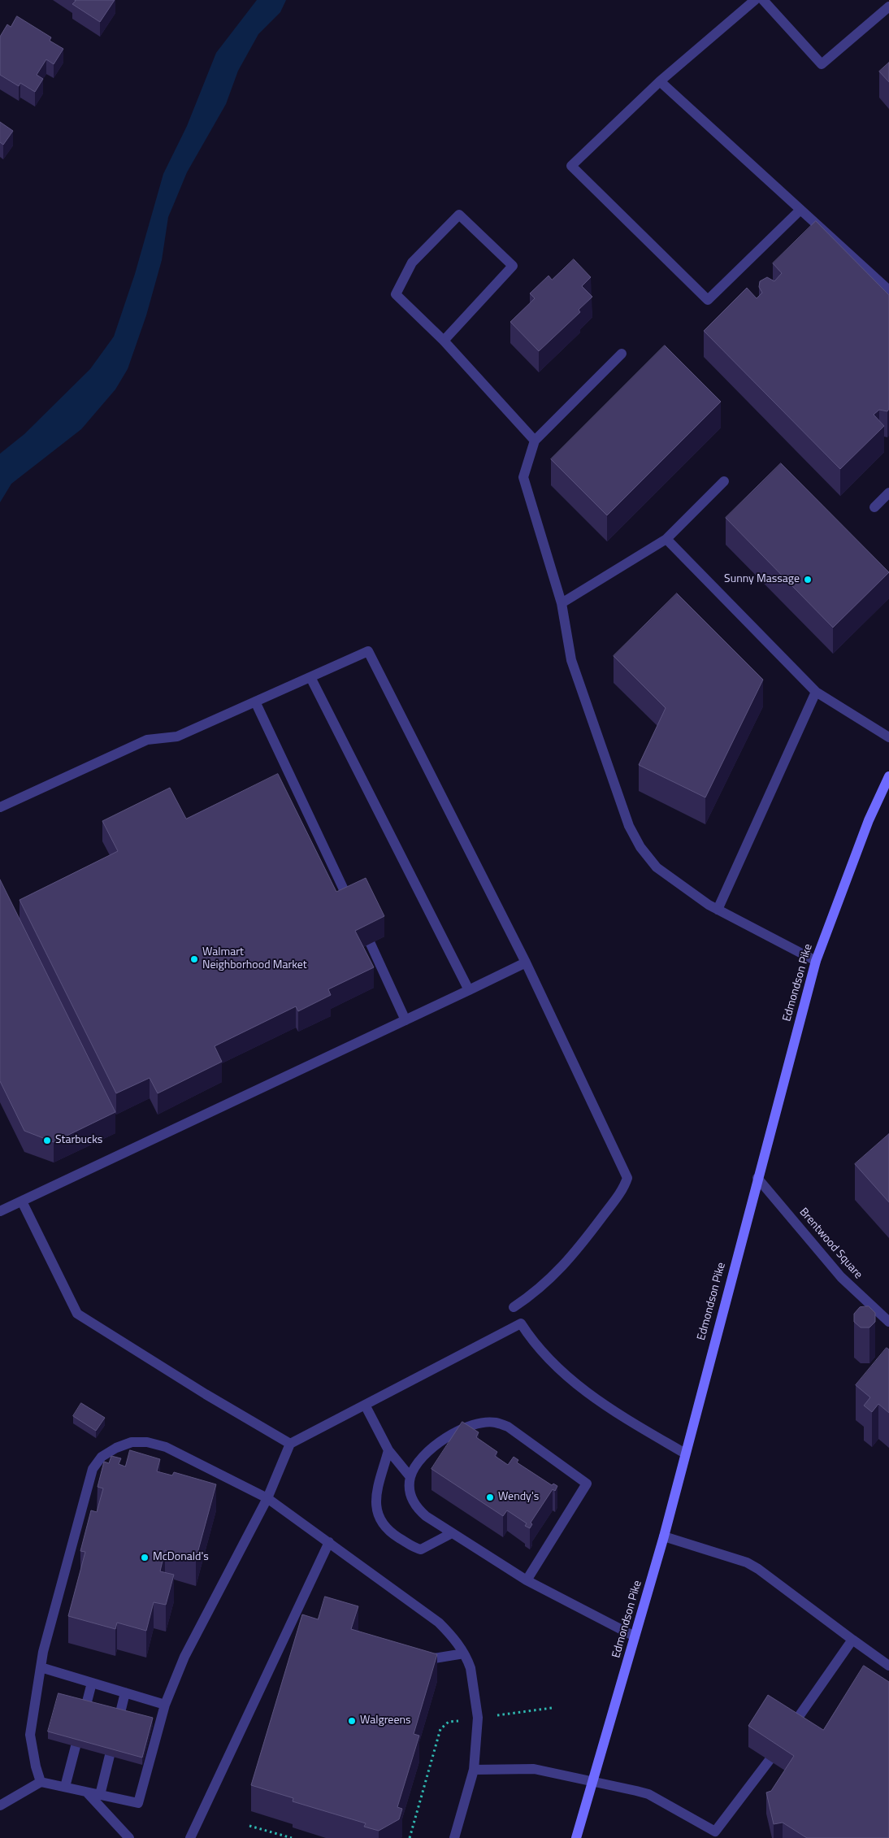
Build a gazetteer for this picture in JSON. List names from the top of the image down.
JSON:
{
  "streets": {
    "main road": ["Edmondson Pike"],
    "street": ["Brentwood Square"]
  },
  "crossings": [
    ["Edmondson Pike", "Brentwood Square"]
  ],
  "places": [
    "Sunny Massage",
    "Walmart Neighborhood Market",
    "Starbucks",
    "Wendy's",
    "McDonald's",
    "Walgreens"
  ]
}
